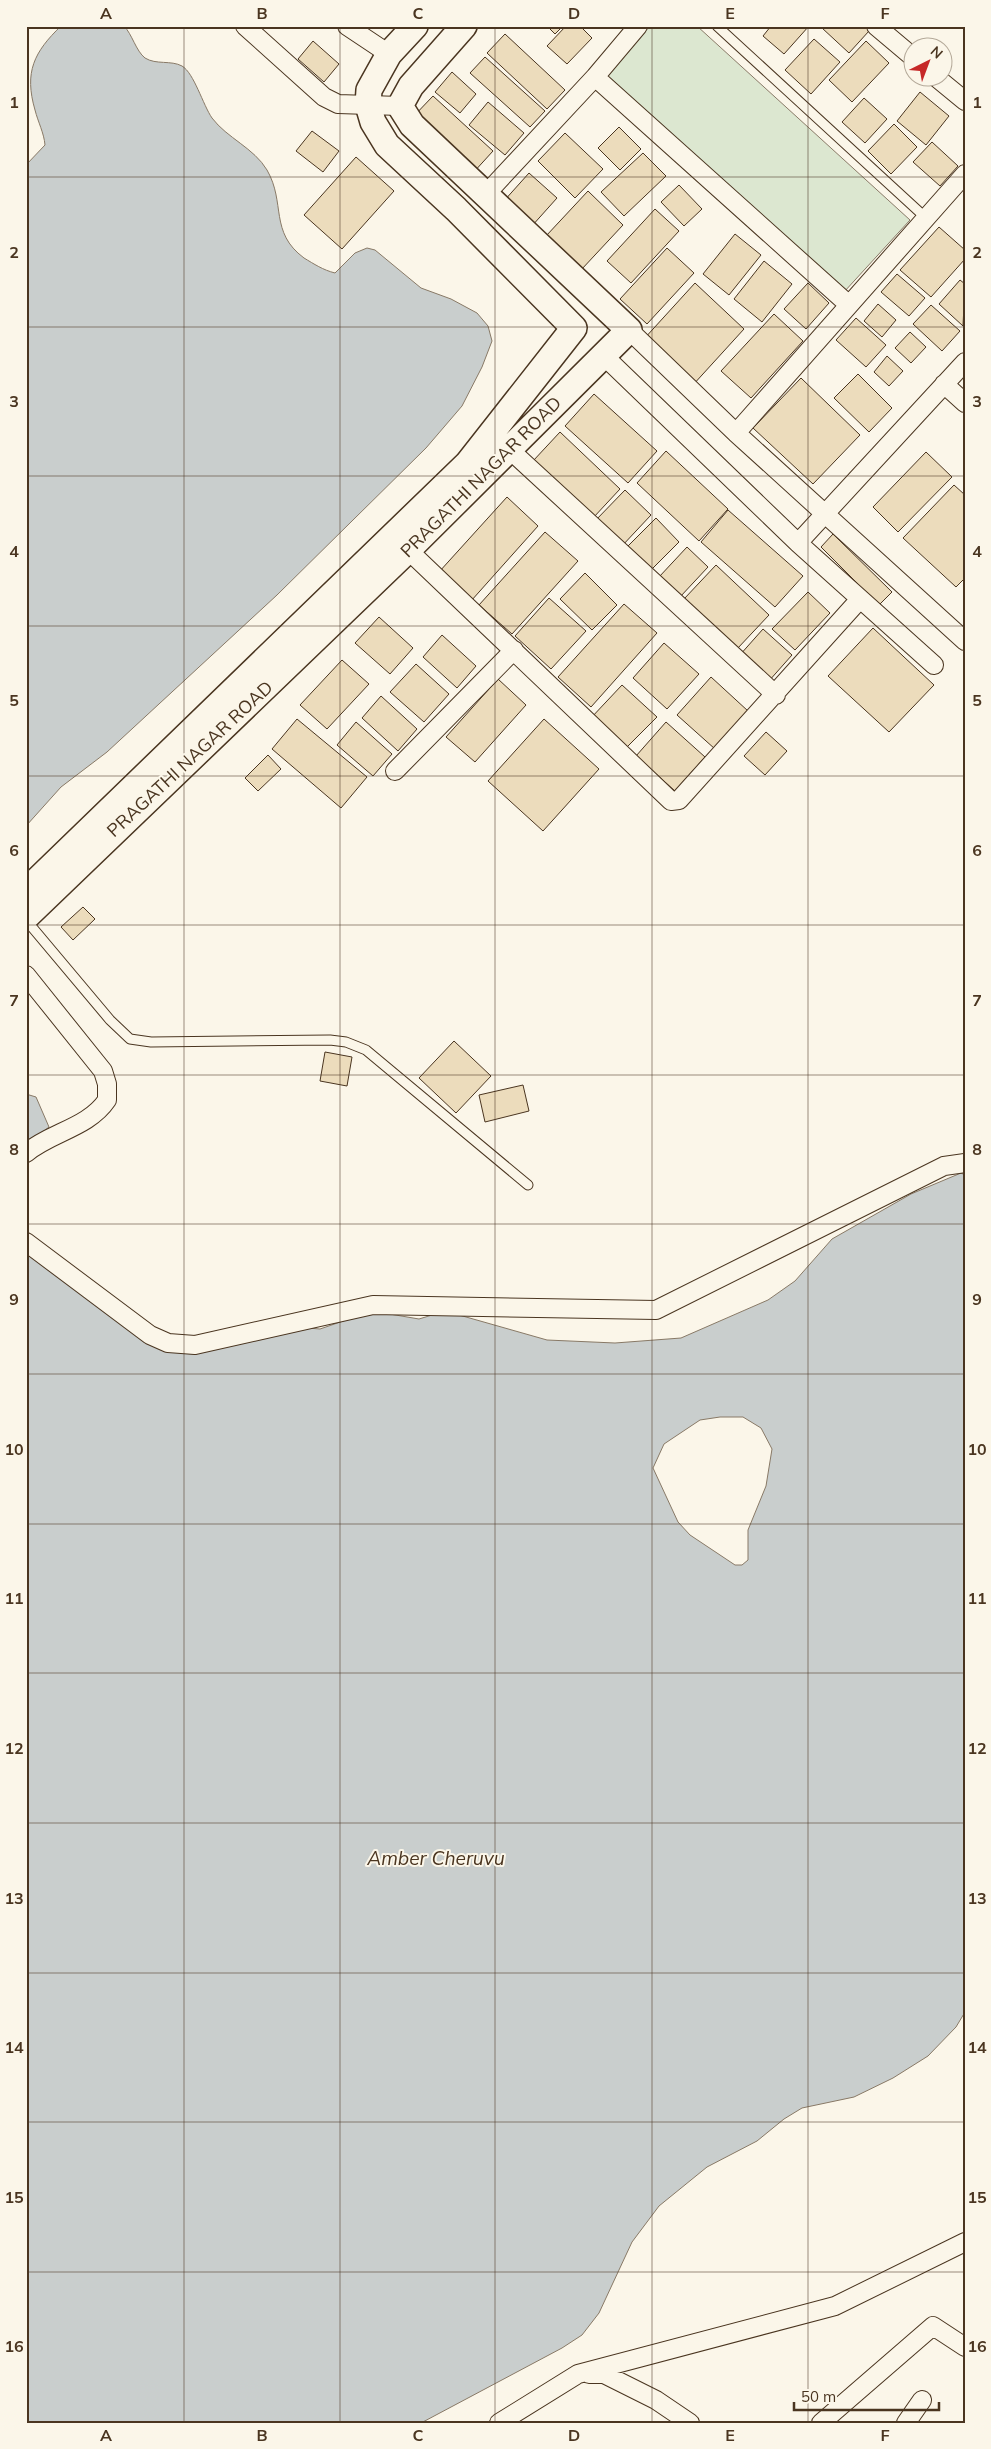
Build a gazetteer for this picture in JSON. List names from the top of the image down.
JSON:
{
  "streets": {
    "main road": ["PRAGATHI NAGAR ROAD"]
  },
  "water": ["Amber Cheruvu"],
  "scale_bar": "50 m",
  "north": "top right",
  "grid": {
    "columns": [
      "A",
      "B",
      "C",
      "D",
      "E",
      "F"
    ],
    "rows": [
      "1",
      "2",
      "3",
      "4",
      "5",
      "6",
      "7",
      "8",
      "9",
      "10",
      "11",
      "12",
      "13",
      "14",
      "15",
      "16"
    ]
  }
}
